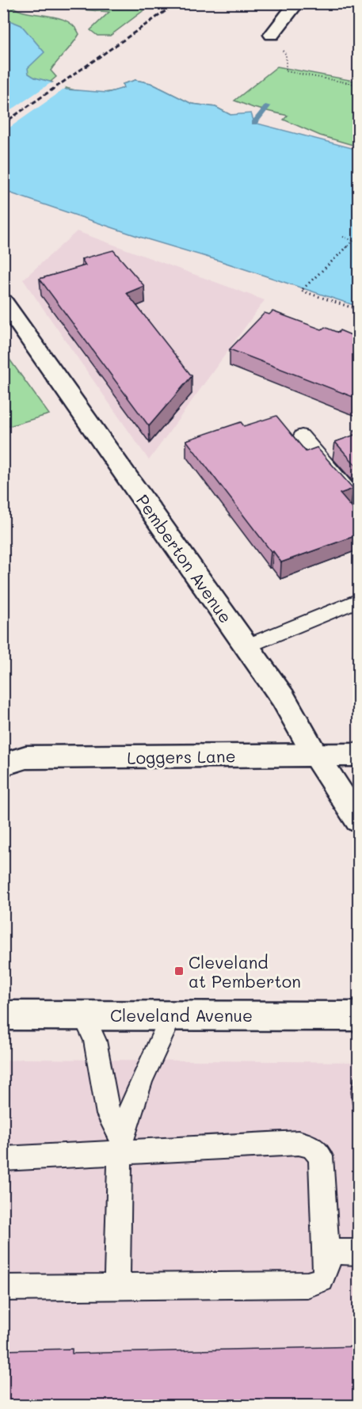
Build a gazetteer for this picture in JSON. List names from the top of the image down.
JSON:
{
  "streets": {
    "street": ["Pemberton Avenue", "Loggers Lane", "Cleveland Avenue"]
  },
  "crossings": [
    ["Pemberton Avenue", "Loggers Lane"]
  ],
  "places": {
    "transit": ["Cleveland at Pemberton"]
  }
}
